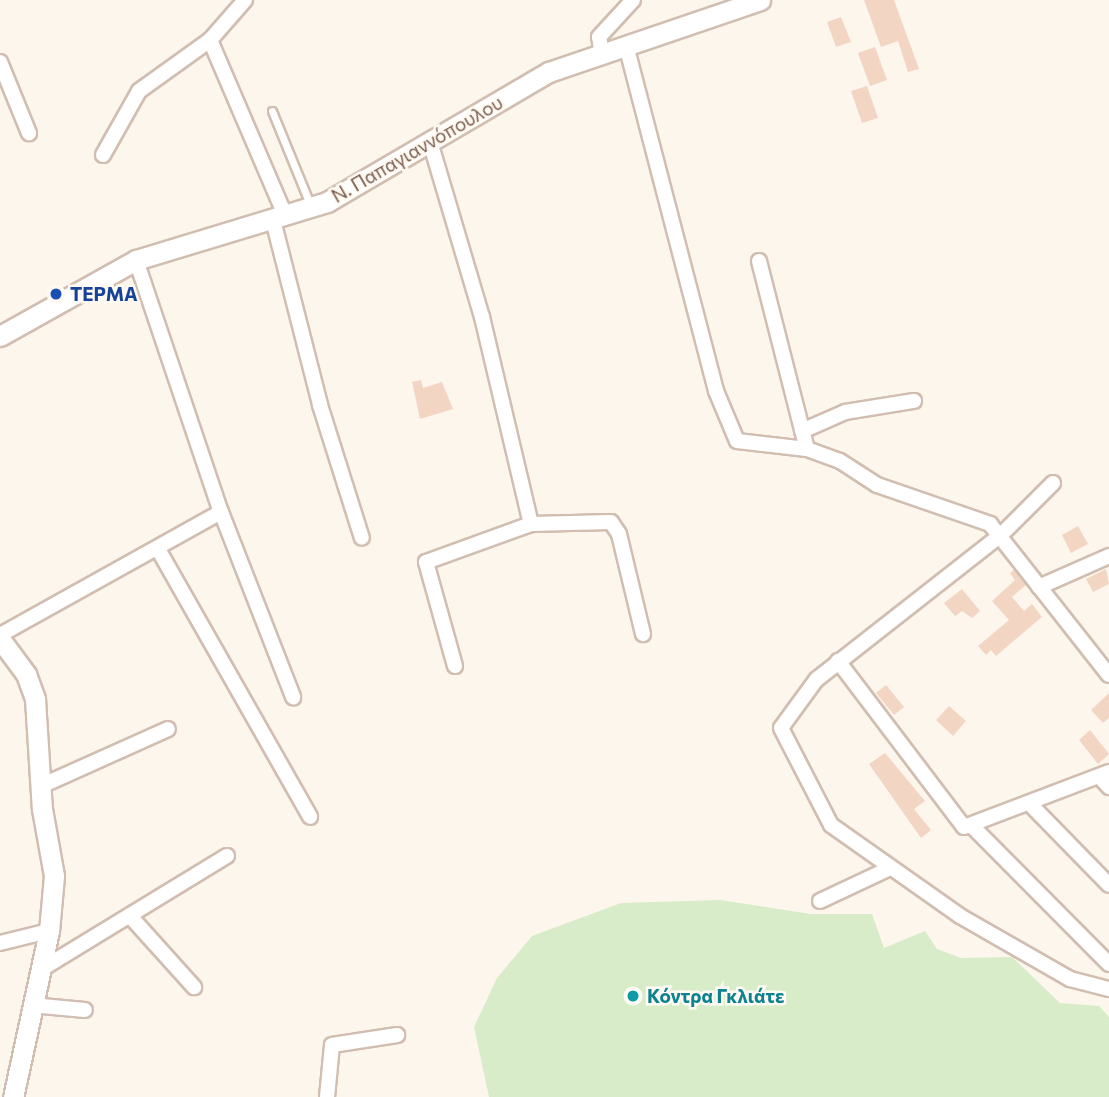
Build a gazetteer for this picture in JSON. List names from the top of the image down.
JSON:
{
  "streets": {
    "street": ["Ν. Παπαγιαννόπουλου"]
  },
  "places": ["ΤΕΡΜΑ", "Κόντρα Γκλιάτε"]
}
